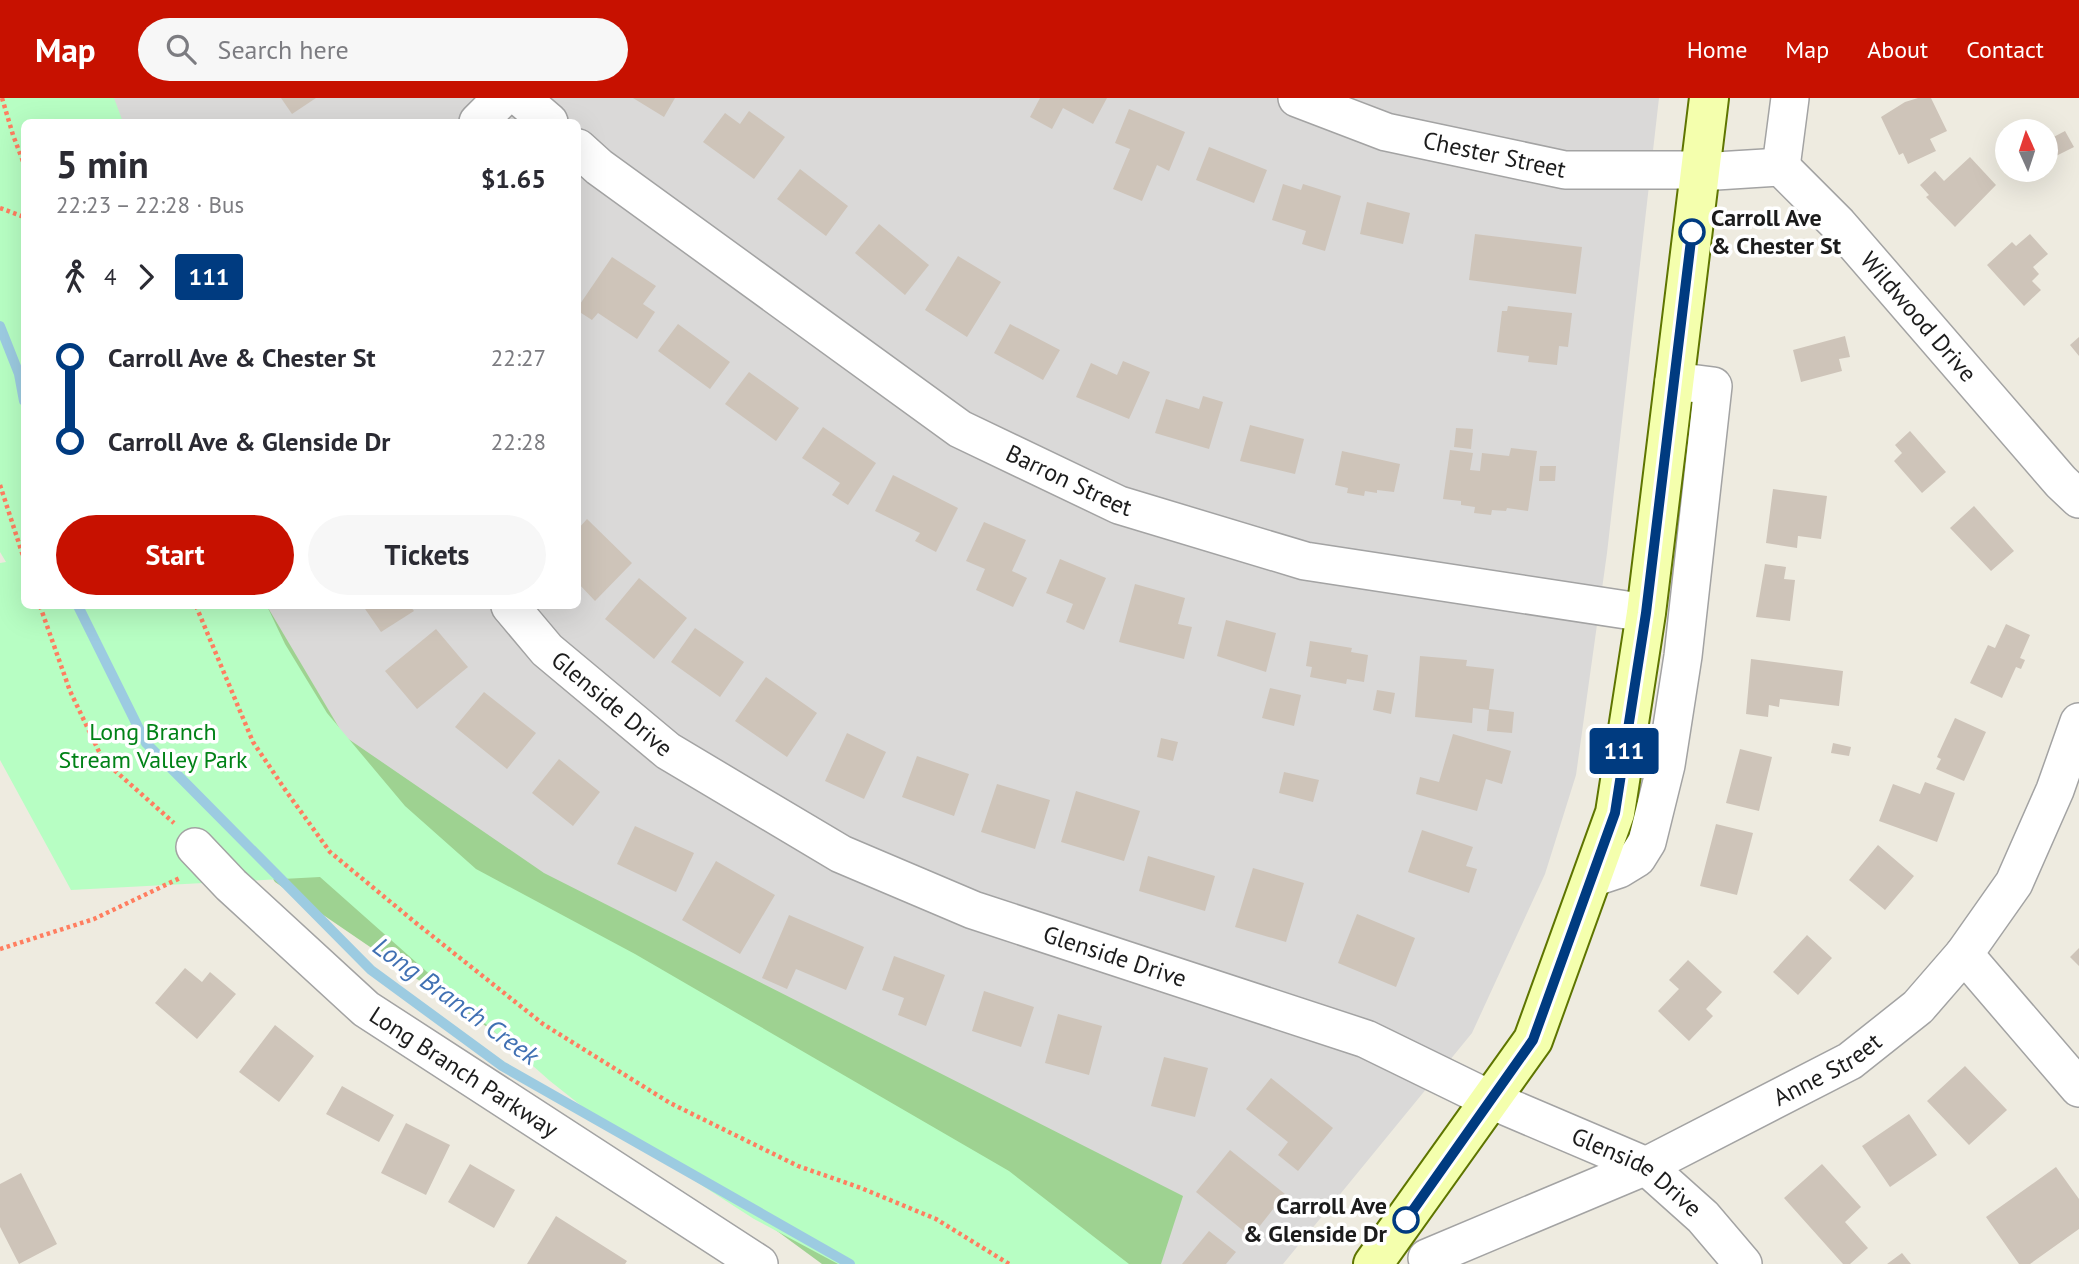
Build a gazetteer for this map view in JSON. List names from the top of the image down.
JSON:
{
  "streets": {
    "street": [
      "Chester Street",
      "Wildwood Drive",
      "Barron Street",
      "Glenside Drive",
      "Anne Street",
      "Long Branch Parkway"
    ]
  },
  "crossings": [
    ["Glenside Drive", "Anne Street"]
  ],
  "water": ["Long Branch Creek"],
  "parks": ["Long Branch Stream Valley Park"],
  "places": ["Carroll Ave & Chester St", "Carroll Ave & Glenside Dr"],
  "lines": ["bus line 111"],
  "north": "top",
  "page": {
    "header": "Map",
    "search": "Search here",
    "nav": [
      "Home",
      "Map",
      "About",
      "Contact"
    ],
    "on_map": "111",
    "heading": ["5 min", "22:23 – 22:28 · Bus", "$1.65"],
    "legs": ["4", "111"],
    "list": [
      {
        "name": "Carroll Ave & Chester St",
        "value": "22:27"
      },
      {
        "name": "Carroll Ave & Glenside Dr",
        "value": "22:28"
      }
    ],
    "buttons": ["Start", "Tickets"]
  }
}
